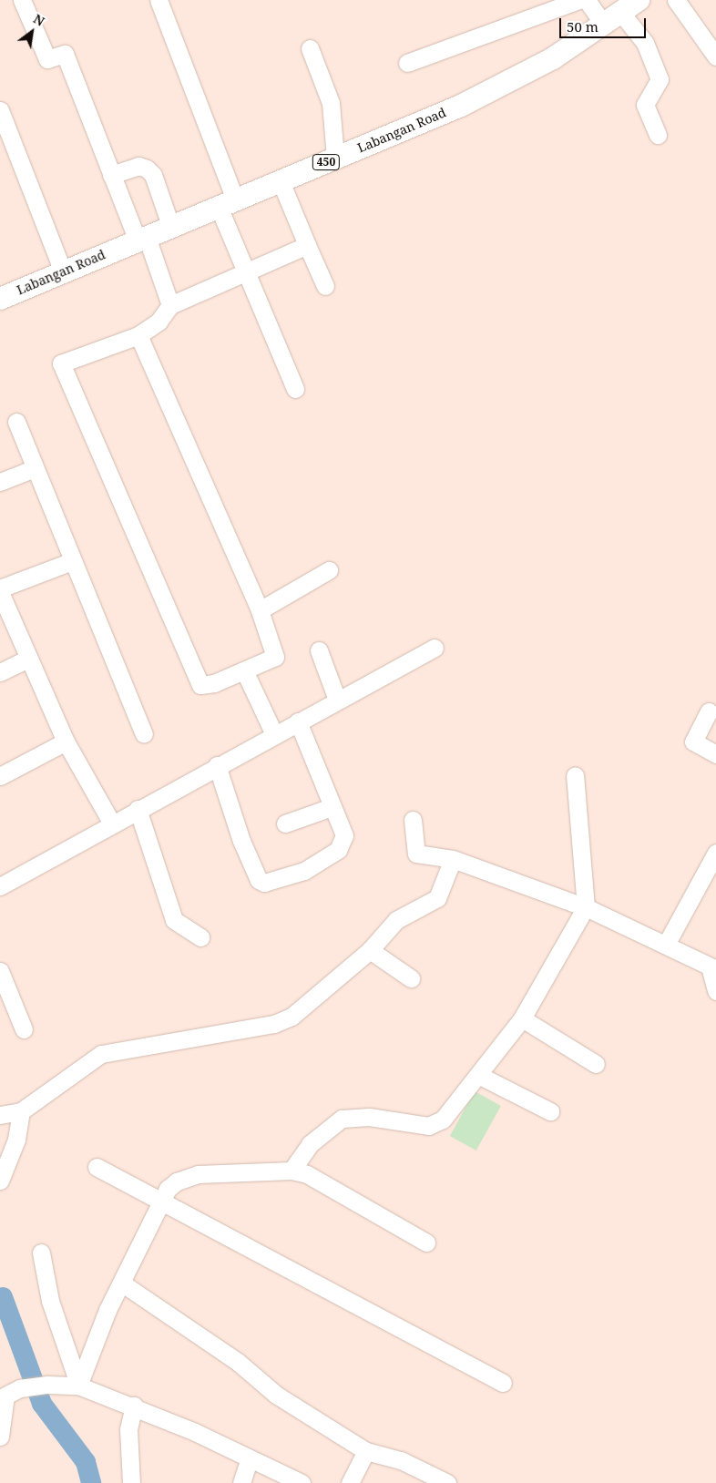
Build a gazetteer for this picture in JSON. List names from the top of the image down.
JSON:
{
  "streets": {
    "main road": ["Labangan Road", "450"]
  },
  "scale_bar": "50 m",
  "north": "top right"
}
